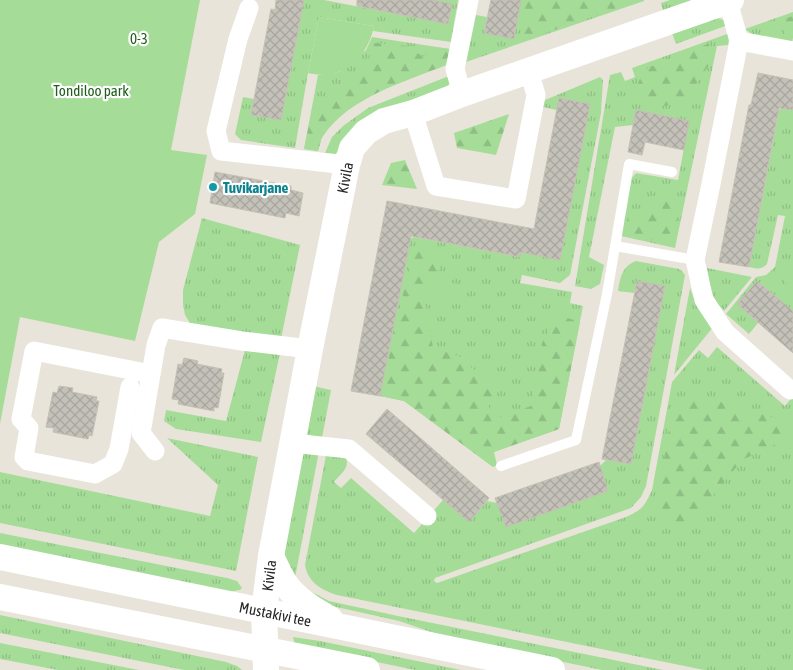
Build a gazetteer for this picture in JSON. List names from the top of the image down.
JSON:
{
  "streets": {
    "main road": ["Kivila", "Mustakivi tee"]
  },
  "crossings": [
    ["Kivila", "Mustakivi tee"]
  ],
  "parks": ["0-3", "Tondiloo park"],
  "places": ["Tuvikarjane"]
}
